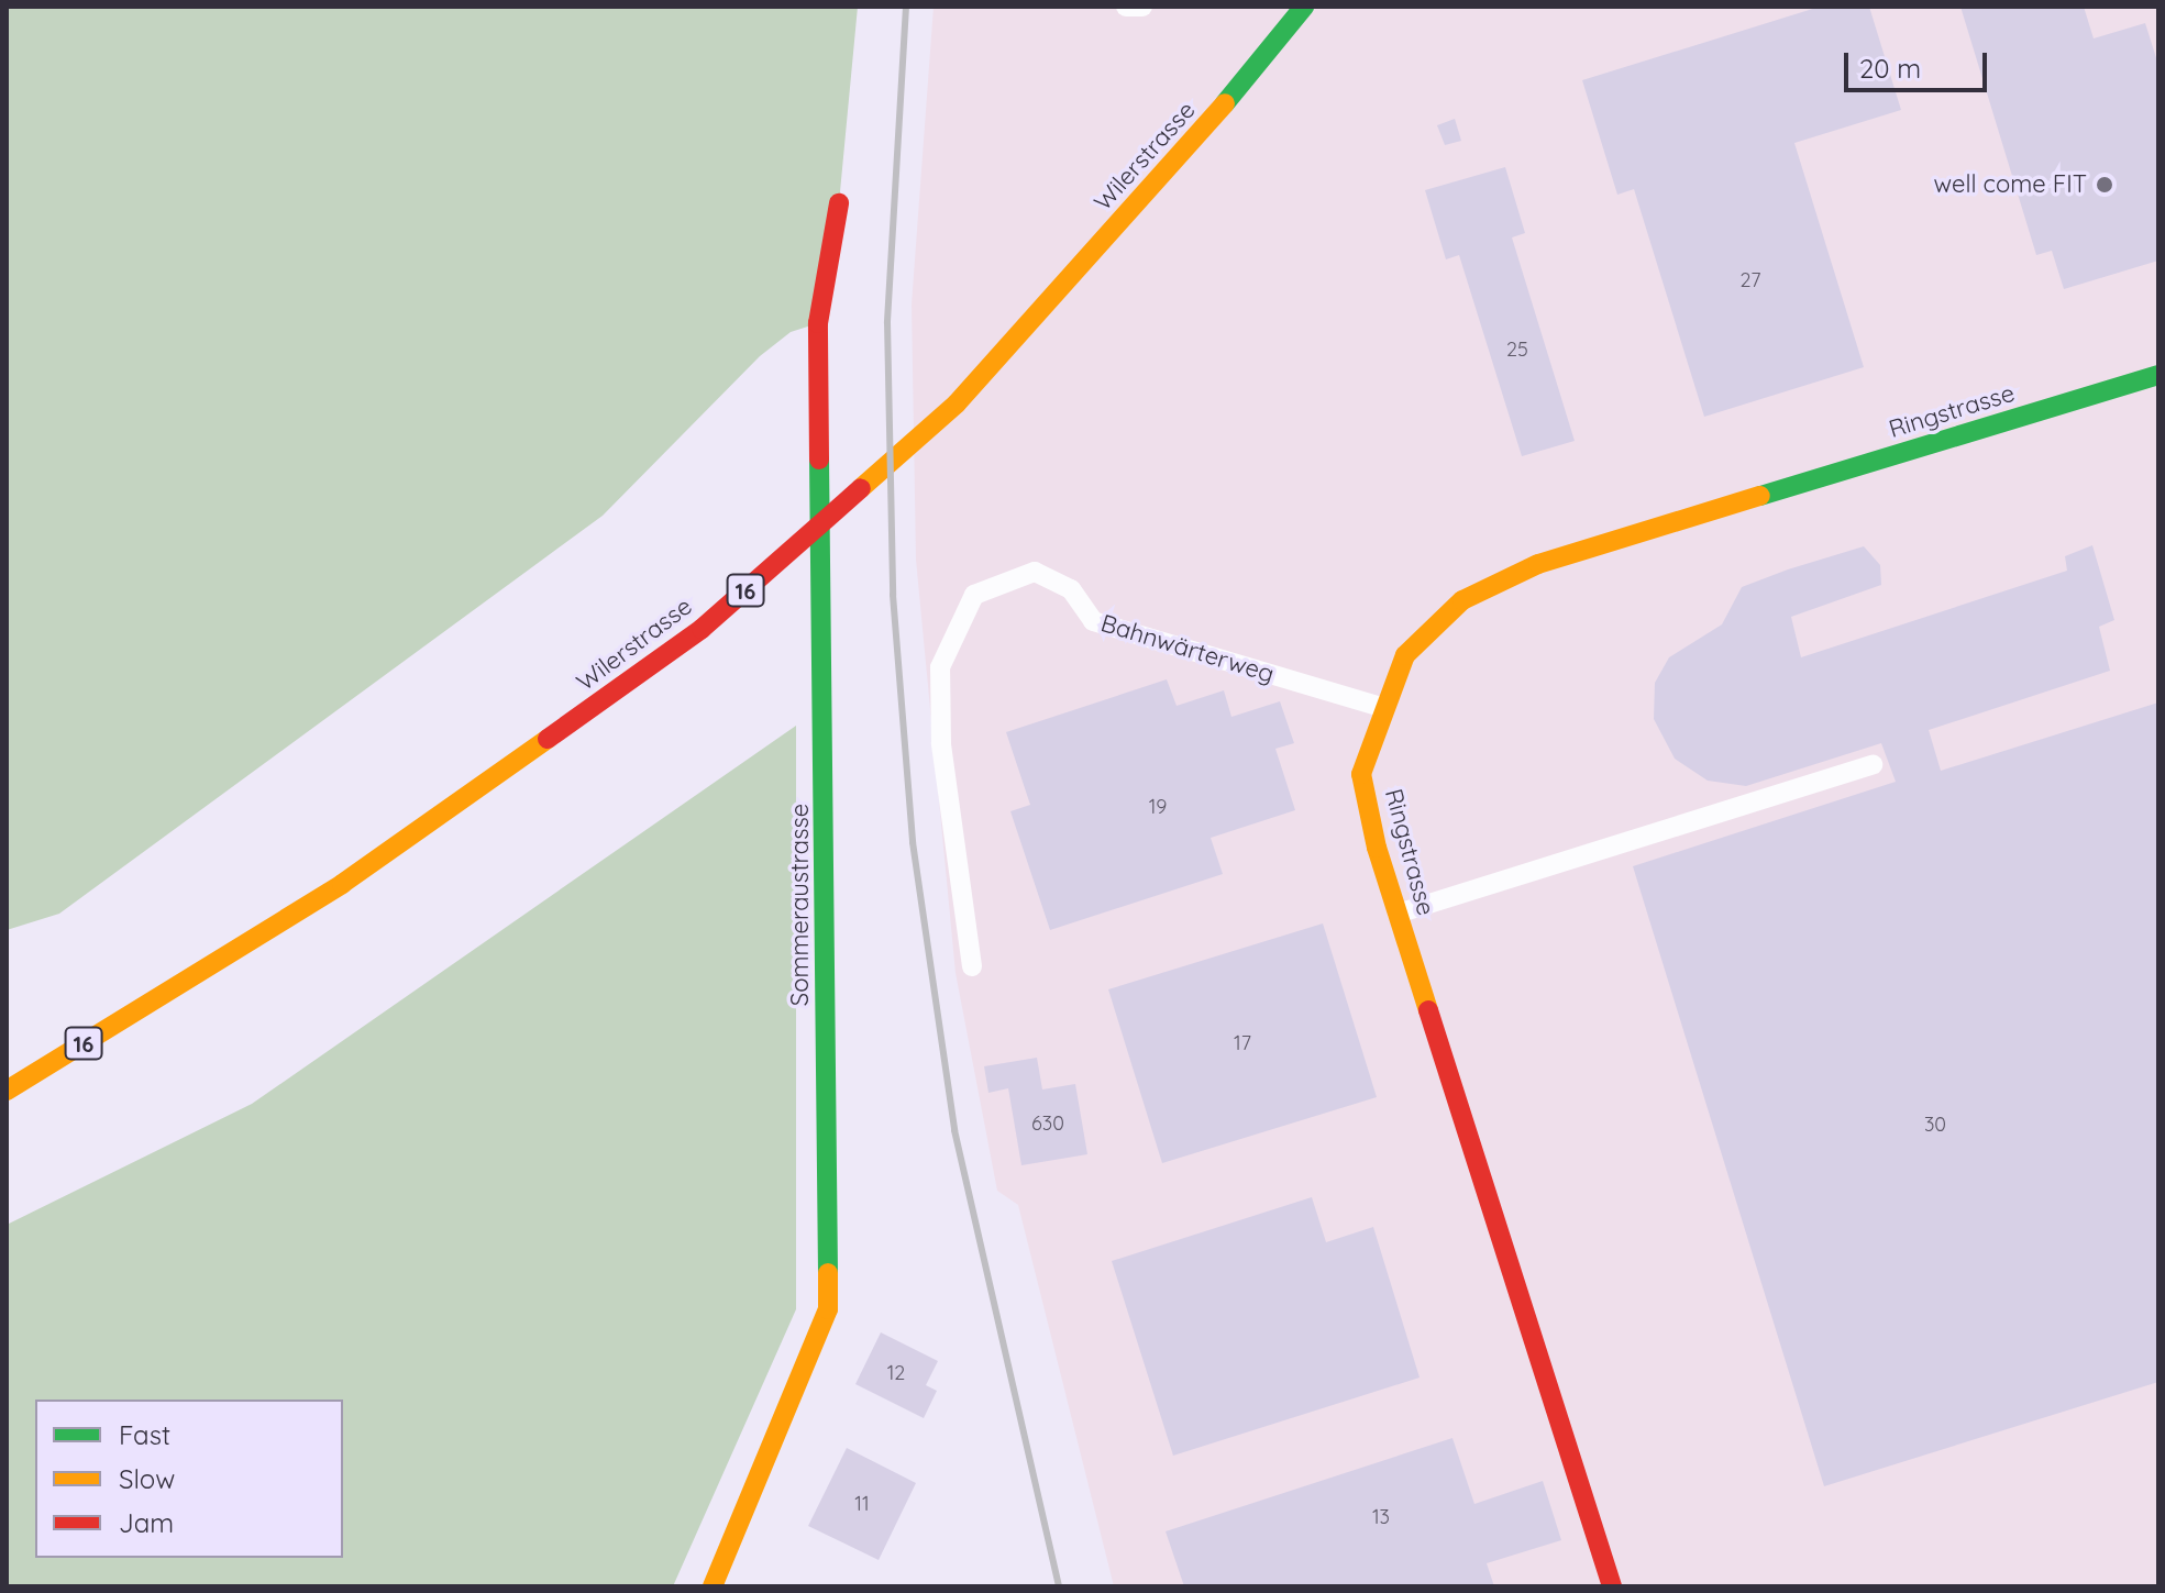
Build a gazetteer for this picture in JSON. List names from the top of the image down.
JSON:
{
  "streets": {
    "street": [
      "Wilerstrasse",
      "Ringstrasse",
      "16",
      "Sommeraustrasse"
    ],
    "lane": ["Bahnwärterweg"]
  },
  "crossings": [
    ["Ringstrasse", "Bahnwärterweg"]
  ],
  "places": ["well come FIT"],
  "house_numbers": [
    "27",
    "25",
    "19",
    "17",
    "630",
    "30",
    "12",
    "11",
    "13"
  ],
  "legend": ["Fast", "Slow", "Jam"],
  "scale_bar": "20 m"
}
